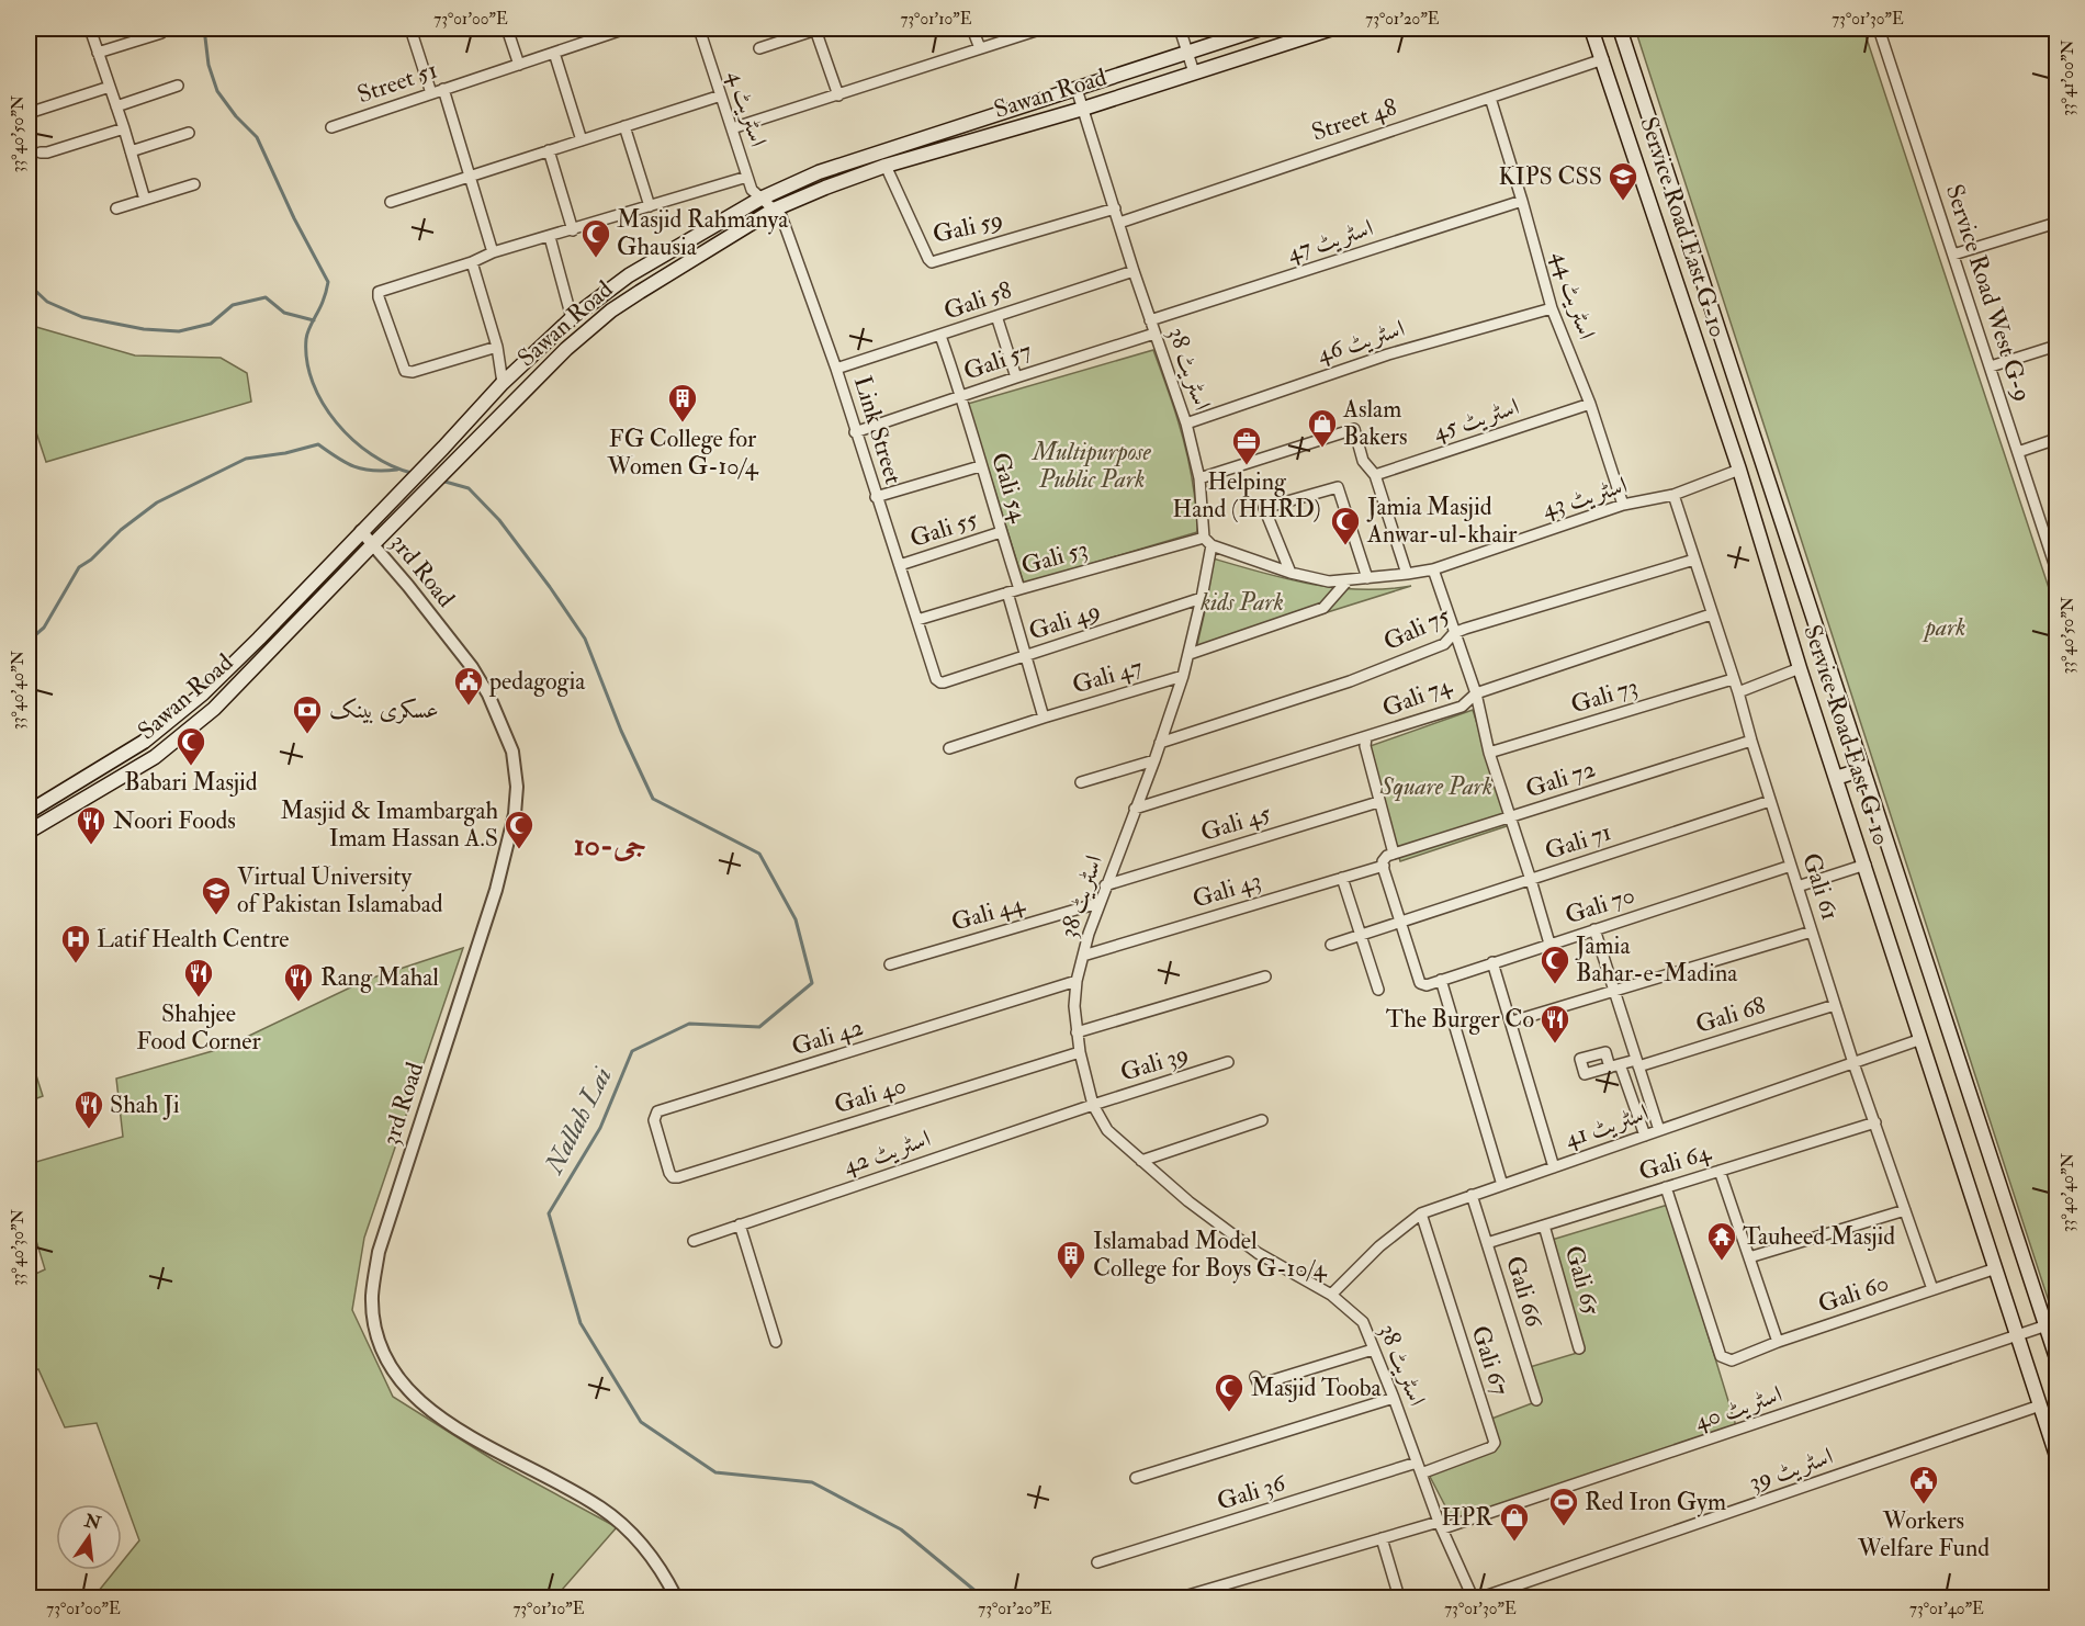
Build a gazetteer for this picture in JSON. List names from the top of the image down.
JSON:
{
  "streets": {
    "main road": ["Sawan Road", "Service Road East G-10"],
    "street": [
      "Street 51",
      "اسٹریٹ 4",
      "Street 48",
      "Gali 59",
      "اسٹریٹ 47",
      "Service Road West G-9",
      "اسٹریٹ 44",
      "Gali 58",
      "اسٹریٹ 46",
      "Gali 57",
      "اسٹریٹ 38",
      "اسٹریٹ 45",
      "Link Street",
      "Gali 54",
      "اسٹریٹ 43",
      "Gali 55",
      "Gali 53",
      "3rd Road",
      "Gali 49",
      "Gali 75",
      "Gali 47",
      "Gali 73",
      "Gali 74",
      "Gali 72",
      "Gali 45",
      "Gali 71",
      "Gali 61",
      "Gali 43",
      "Gali 70",
      "Gali 44",
      "Gali 68",
      "Gali 42",
      "Gali 39",
      "Gali 40",
      "اسٹریٹ 41",
      "اسٹریٹ 42",
      "Gali 64",
      "Gali 65",
      "Gali 66",
      "Gali 60",
      "Gali 67",
      "اسٹریٹ 40",
      "اسٹریٹ 39",
      "Gali 36"
    ]
  },
  "crossings": [
    ["Sawan Road", "اسٹریٹ 4"],
    ["Sawan Road", "Gali 59"],
    ["Sawan Road", "اسٹریٹ 38"],
    ["Sawan Road", "Link Street"],
    ["Sawan Road", "3rd Road"],
    ["اسٹریٹ 4", "Link Street"],
    ["Street 48", "Service Road East G-10"],
    ["Street 48", "اسٹریٹ 44"],
    ["Street 48", "اسٹریٹ 38"],
    ["Gali 59", "اسٹریٹ 38"],
    ["Service Road East G-10", "اسٹریٹ 43"],
    ["Service Road East G-10", "اسٹریٹ 41"],
    ["Service Road East G-10", "Gali 60"],
    ["Service Road East G-10", "اسٹریٹ 40"],
    ["Service Road East G-10", "اسٹریٹ 39"],
    ["اسٹریٹ 47", "اسٹریٹ 44"],
    ["اسٹریٹ 47", "اسٹریٹ 38"],
    ["اسٹریٹ 44", "اسٹریٹ 46"],
    ["اسٹریٹ 44", "اسٹریٹ 45"],
    ["اسٹریٹ 44", "اسٹریٹ 43"],
    ["Gali 58", "اسٹریٹ 38"],
    ["Gali 58", "Link Street"],
    ["Gali 58", "Gali 54"],
    ["اسٹریٹ 46", "اسٹریٹ 38"],
    ["Gali 57", "اسٹریٹ 38"],
    ["Gali 57", "Link Street"],
    ["Gali 57", "Gali 54"],
    ["اسٹریٹ 38", "اسٹریٹ 43"],
    ["اسٹریٹ 38", "Gali 53"],
    ["اسٹریٹ 38", "Gali 49"],
    ["اسٹریٹ 38", "Gali 75"],
    ["اسٹریٹ 38", "Gali 47"],
    ["اسٹریٹ 38", "Gali 74"],
    ["اسٹریٹ 38", "Gali 45"],
    ["اسٹریٹ 38", "Gali 43"],
    ["اسٹریٹ 38", "Gali 44"],
    ["اسٹریٹ 38", "Gali 42"],
    ["اسٹریٹ 38", "Gali 39"],
    ["اسٹریٹ 38", "Gali 40"],
    ["اسٹریٹ 38", "اسٹریٹ 41"],
    ["اسٹریٹ 38", "اسٹریٹ 42"],
    ["اسٹریٹ 38", "Gali 67"],
    ["اسٹریٹ 38", "اسٹریٹ 40"],
    ["اسٹریٹ 38", "Gali 36"],
    ["Link Street", "Gali 55"],
    ["Link Street", "Gali 53"],
    ["Link Street", "Gali 49"],
    ["Gali 54", "Gali 55"],
    ["Gali 54", "Gali 53"],
    ["اسٹریٹ 43", "Gali 53"],
    ["اسٹریٹ 43", "Gali 61"],
    ["Gali 75", "Gali 61"],
    ["Gali 73", "Gali 61"],
    ["Gali 74", "Gali 61"],
    ["Gali 72", "Gali 61"],
    ["Gali 72", "Gali 43"],
    ["Gali 71", "Gali 61"],
    ["Gali 71", "Gali 70"],
    ["Gali 61", "Gali 70"],
    ["Gali 61", "Gali 68"],
    ["Gali 61", "اسٹریٹ 41"],
    ["Gali 61", "Gali 64"],
    ["Gali 61", "Gali 60"],
    ["Gali 68", "اسٹریٹ 41"],
    ["Gali 42", "Gali 40"],
    ["Gali 39", "اسٹریٹ 42"],
    ["اسٹریٹ 41", "Gali 66"],
    ["اسٹریٹ 41", "Gali 67"],
    ["Gali 64", "Gali 65"],
    ["Gali 64", "Gali 66"],
    ["Gali 64", "Gali 60"],
    ["Gali 67", "Gali 36"]
  ],
  "districts": ["جی-10"],
  "water": ["Nallah Lai"],
  "parks": [
    "Multipurpose Public Park",
    "kids Park",
    "park",
    "Square Park"
  ],
  "places": {
    "school or university": ["KIPS CSS", "Virtual University of Pakistan Islamabad"],
    "mosque": [
      "Masjid Rahmanya Ghausia",
      "Jamia Masjid Anwar-ul-khair",
      "Babari Masjid",
      "Masjid & Imambargah Imam Hassan A.S",
      "Jamia Bahar-e-Madina",
      "Masjid Tooba"
    ],
    "building": ["FG College for Women G-10/4", "Islamabad Model College for Boys G-10/4"],
    "shop": ["Aslam Bakers", "HPR"],
    "office": ["Helping Hand (HHRD)"],
    "public building": ["pedagogia", "Workers Welfare Fund"],
    "bank": ["عسکری بینک"],
    "restaurant": [
      "Noori Foods",
      "Shahjee Food Corner",
      "Rang Mahal",
      "The Burger Co",
      "Shah Ji"
    ],
    "hospital": ["Latif Health Centre"],
    "temple": ["Tauheed Masjid"],
    "sports": ["Red Iron Gym"]
  },
  "north": "top",
  "coordinates": [
    "73°01'00\"E",
    "73°01'10\"E",
    "73°01'20\"E",
    "73°01'30\"E",
    "33°41'00\"N",
    "33°40'50\"N",
    "33°40'40\"N",
    "33°40'30\"N",
    "73°01'40\"E"
  ]
}
